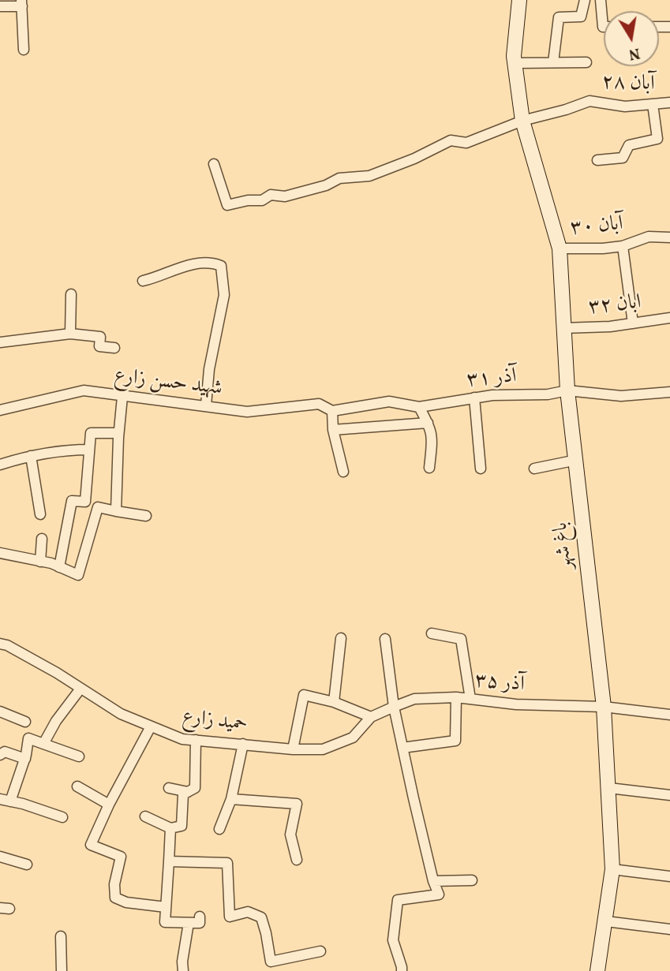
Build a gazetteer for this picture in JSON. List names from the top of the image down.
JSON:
{
  "streets": {
    "main road": ["باغ شهر"],
    "street": [
      "آبان ۲۸",
      "آبان ۳۰",
      "ابان ۳۲",
      "آذر ۳۱",
      "شهید حسن زارع",
      "آذر ۳۵",
      "حمید زارع"
    ]
  },
  "crossings": [
    ["آبان ۲۸", "باغ شهر"],
    ["آبان ۳۰", "باغ شهر"],
    ["ابان ۳۲", "باغ شهر"],
    ["آذر ۳۱", "باغ شهر"],
    ["باغ شهر", "آذر ۳۵"],
    ["آذر ۳۵", "حمید زارع"]
  ],
  "north": "bottom"
}
